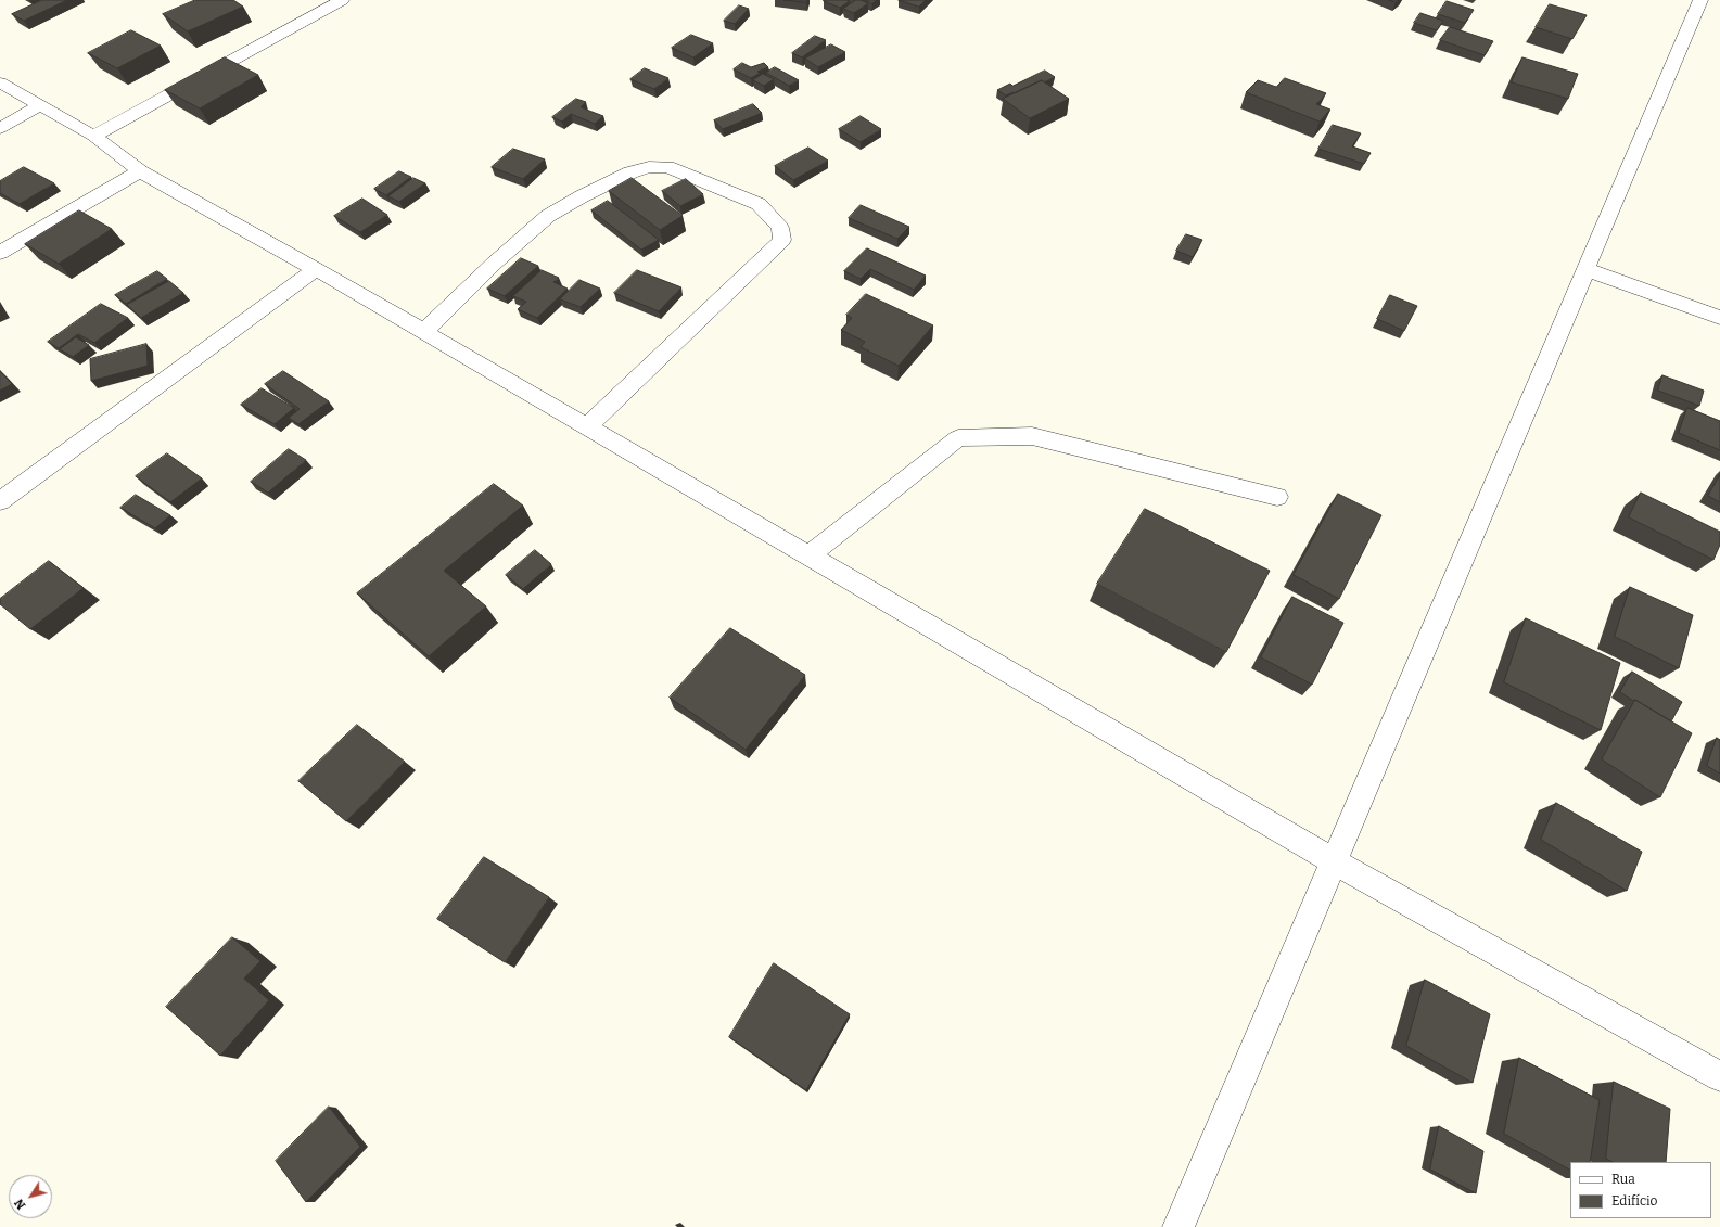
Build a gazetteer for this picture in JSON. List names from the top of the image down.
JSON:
{
  "legend": ["Rua", "Edifício"],
  "north": "bottom left"
}
